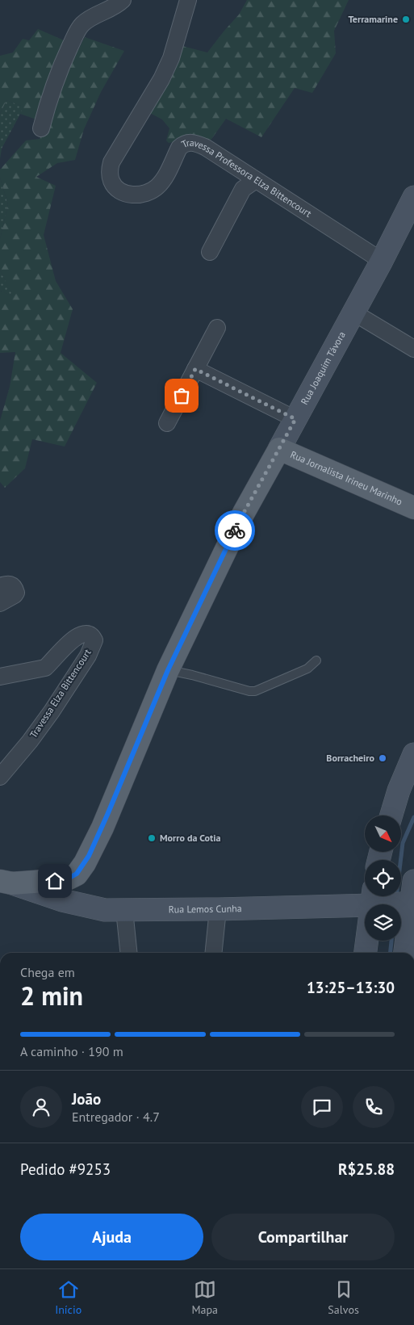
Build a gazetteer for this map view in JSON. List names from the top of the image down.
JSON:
{
  "streets": {
    "main road": ["Rua Joaquim Távora", "Rua Jornalista Irineu Marinho", "Rua Lemos Cunha"],
    "street": ["Travessa Professora Elza Bittencourt", "Travessa Elza Bittencourt"]
  },
  "crossings": [
    ["Travessa Professora Elza Bittencourt", "Rua Joaquim Távora"],
    ["Rua Joaquim Távora", "Rua Jornalista Irineu Marinho"],
    ["Rua Joaquim Távora", "Rua Lemos Cunha"]
  ],
  "places": ["Terramarine", "Borracheiro", "Morro da Cotia"],
  "north": "bottom right",
  "page": {
    "heading": ["2 min", "Chega em", "13:25–13:30"],
    "panel": [
      "João",
      "Entregador · 4.7",
      "Pedido #9253",
      "R$25.88"
    ],
    "bar": "A caminho · 190 m",
    "buttons": ["Ajuda", "Compartilhar"],
    "tabs": ["Início", "Mapa", "Salvos"]
  }
}
